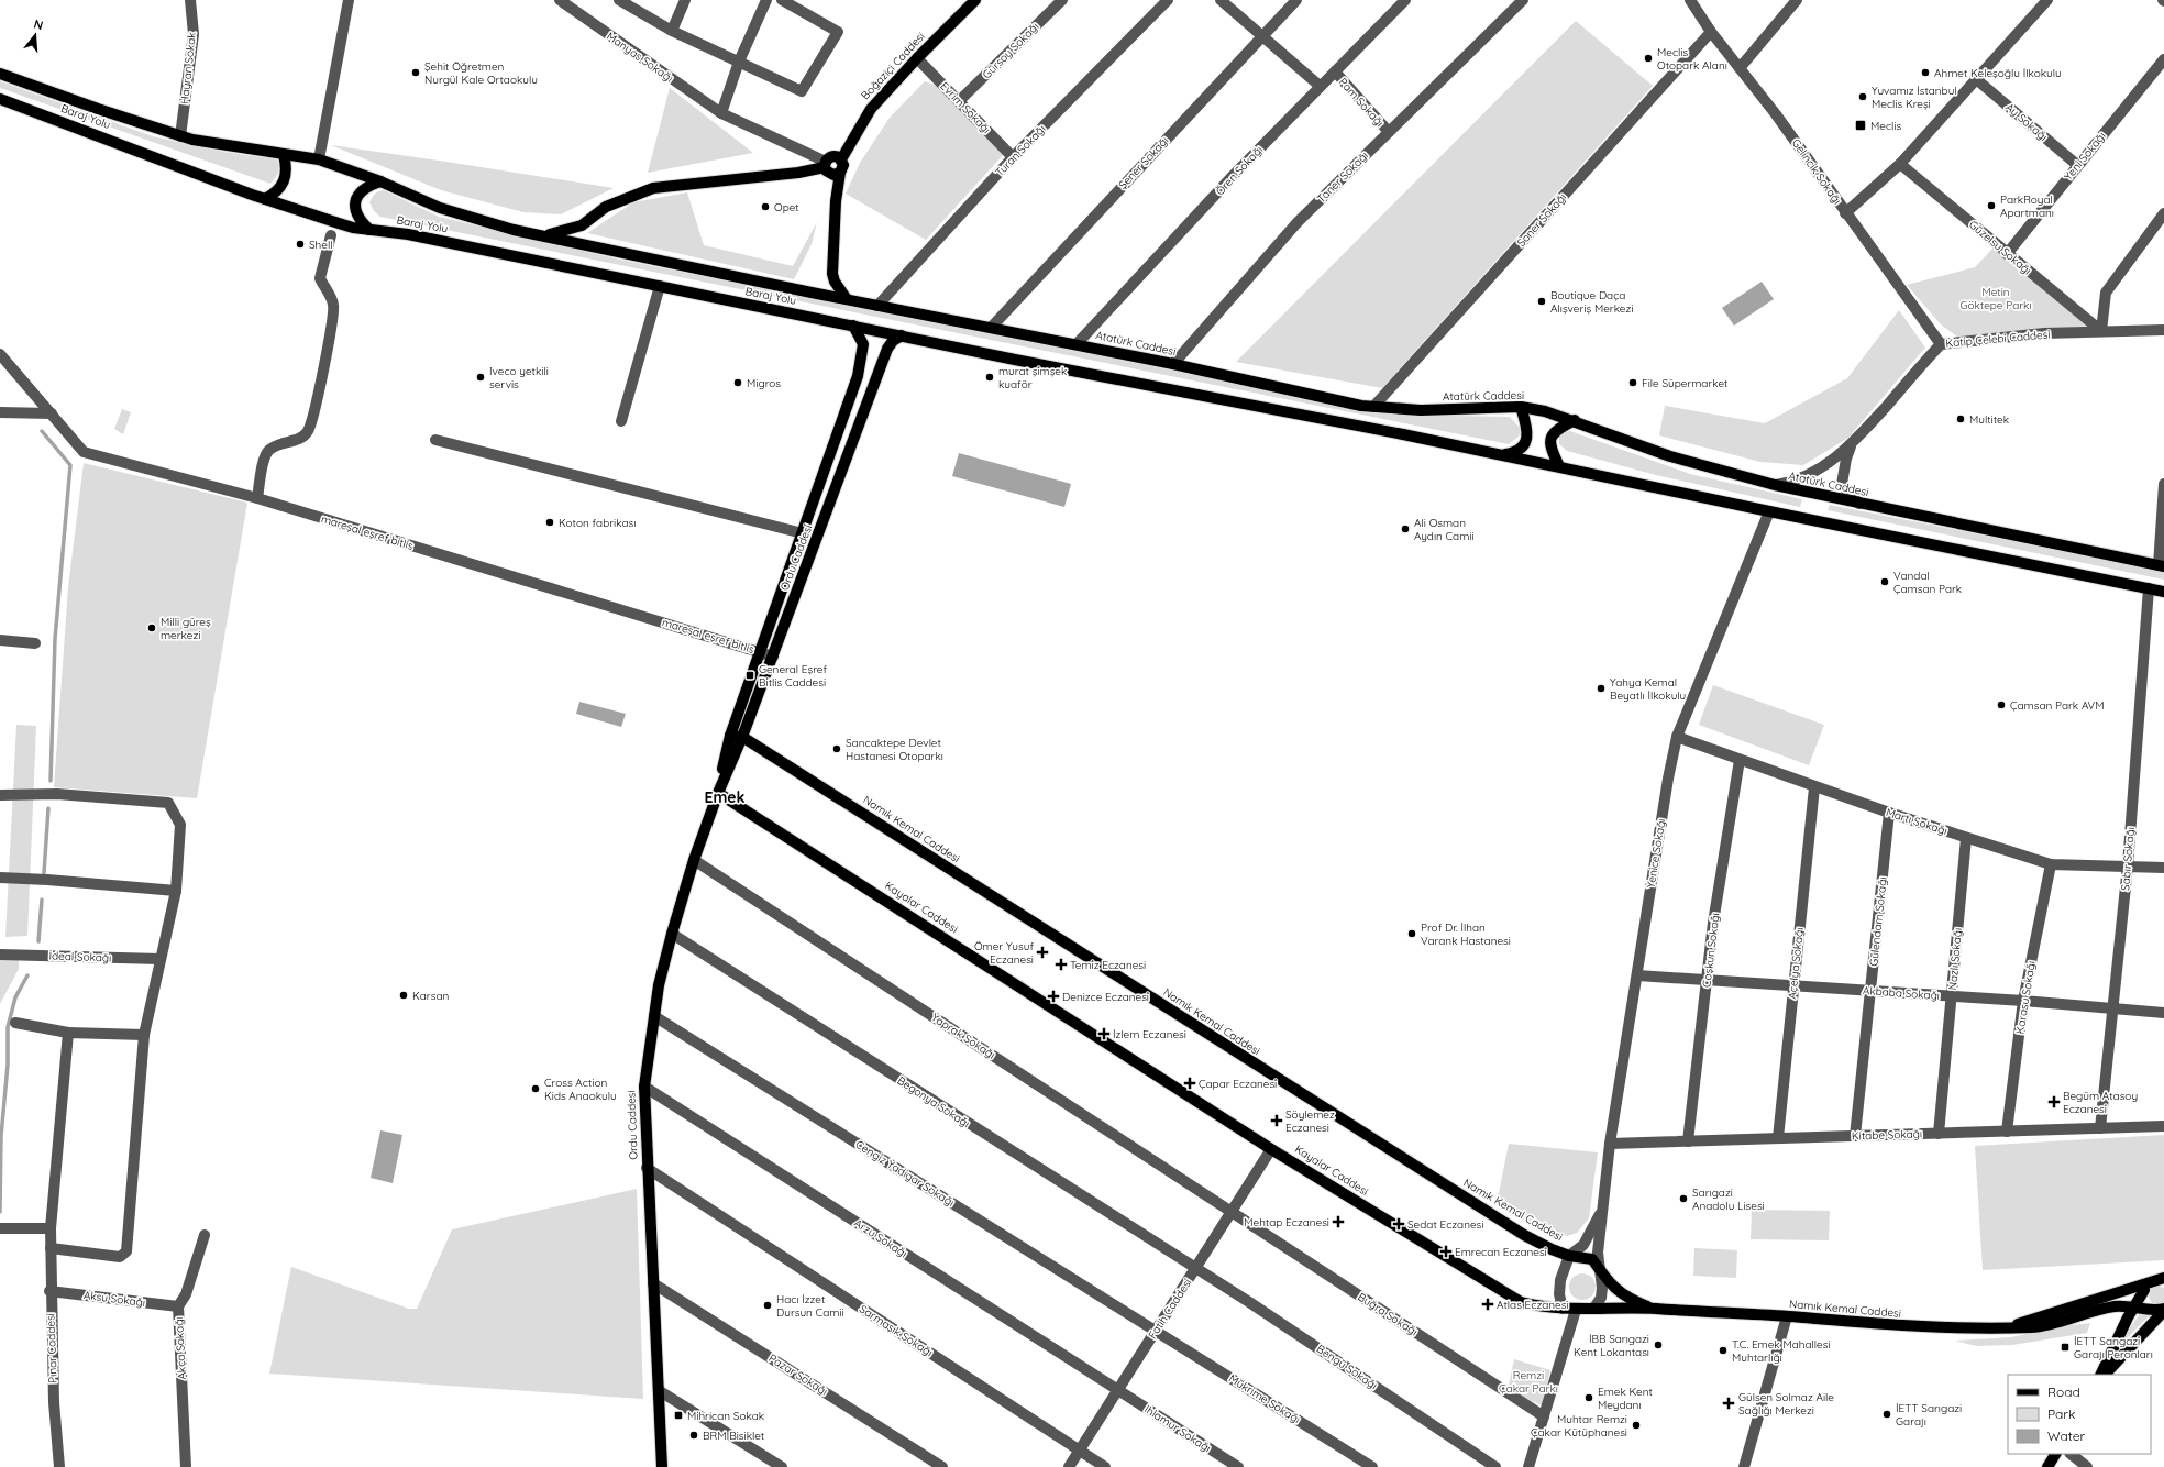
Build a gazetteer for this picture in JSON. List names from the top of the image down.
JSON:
{
  "streets": {
    "main road": [
      "Boğaziçi Caddesi",
      "Baraj Yolu",
      "Atatürk Caddesi",
      "Ordu Caddesi",
      "Namık Kemal Caddesi",
      "Kayalar Caddesi"
    ],
    "street": [
      "Gürsoy Sokağı",
      "Manyas Sokağı",
      "Hayran Sokak",
      "Pam Sokağı",
      "Evrim Sokağı",
      "Ay Sokağı",
      "Turan Sokağı",
      "Yeni Sokağı",
      "Şener Sokağı",
      "Ören Sokağı",
      "Gelincik Sokağı",
      "Taner Sokağı",
      "Soner Sokağı",
      "Güzelsu Sokağı",
      "Katip Çelebi Caddesi",
      "mareşal eşref bitlis",
      "Martı Sokağı",
      "Yenice Sokağı",
      "Sabır Sokağı",
      "Gülendam Sokağı",
      "Coşkun Sokağı",
      "İdeal Sokağı",
      "Nazlı Sokağı",
      "Açelya Sokağı",
      "Akbaba Sokağı",
      "Karasu Sokağı",
      "Yaprak Sokağı",
      "Begonya Sokağı",
      "Kitabe Sokağı",
      "Cengiz Yadigar Sokağı",
      "Arzu Sokağı",
      "Aksu Sokağı",
      "Fatih Caddesi",
      "Buğra Sokağı",
      "Sarmaşık Sokağı",
      "Pınar Caddesi",
      "Akça Sokağı",
      "Bengü Sokağı",
      "Pazar Sokağı",
      "Mükrime Sokağı",
      "Ihlamur Sokağı"
    ]
  },
  "crossings": [
    ["Gürsoy Sokağı", "Evrim Sokağı"],
    ["Manyas Sokağı", "Boğaziçi Caddesi"],
    ["Boğaziçi Caddesi", "Evrim Sokağı"],
    ["Hayran Sokak", "Baraj Yolu"],
    ["Pam Sokağı", "Ören Sokağı"],
    ["Pam Sokağı", "Taner Sokağı"],
    ["Evrim Sokağı", "Turan Sokağı"],
    ["Baraj Yolu", "Atatürk Caddesi"],
    ["Baraj Yolu", "Ordu Caddesi"],
    ["Ay Sokağı", "Yeni Sokağı"],
    ["Turan Sokağı", "Atatürk Caddesi"],
    ["Yeni Sokağı", "Güzelsu Sokağı"],
    ["Şener Sokağı", "Atatürk Caddesi"],
    ["Ören Sokağı", "Atatürk Caddesi"],
    ["Gelincik Sokağı", "Soner Sokağı"],
    ["Gelincik Sokağı", "Katip Çelebi Caddesi"],
    ["Taner Sokağı", "Atatürk Caddesi"],
    ["Soner Sokağı", "Atatürk Caddesi"],
    ["Güzelsu Sokağı", "Katip Çelebi Caddesi"],
    ["Katip Çelebi Caddesi", "Atatürk Caddesi"],
    ["mareşal eşref bitlis", "Ordu Caddesi"],
    ["Ordu Caddesi", "Namık Kemal Caddesi"],
    ["Ordu Caddesi", "Kayalar Caddesi"],
    ["Ordu Caddesi", "Yaprak Sokağı"],
    ["Ordu Caddesi", "Begonya Sokağı"],
    ["Ordu Caddesi", "Cengiz Yadigar Sokağı"],
    ["Ordu Caddesi", "Arzu Sokağı"],
    ["Ordu Caddesi", "Sarmaşık Sokağı"],
    ["Ordu Caddesi", "Pazar Sokağı"],
    ["Martı Sokağı", "Yenice Sokağı"],
    ["Martı Sokağı", "Sabır Sokağı"],
    ["Martı Sokağı", "Gülendam Sokağı"],
    ["Martı Sokağı", "Coşkun Sokağı"],
    ["Martı Sokağı", "Nazlı Sokağı"],
    ["Martı Sokağı", "Açelya Sokağı"],
    ["Martı Sokağı", "Karasu Sokağı"],
    ["Namık Kemal Caddesi", "Yenice Sokağı"],
    ["Namık Kemal Caddesi", "Kayalar Caddesi"],
    ["Yenice Sokağı", "Kayalar Caddesi"],
    ["Yenice Sokağı", "Akbaba Sokağı"],
    ["Yenice Sokağı", "Kitabe Sokağı"],
    ["Sabır Sokağı", "Akbaba Sokağı"],
    ["Sabır Sokağı", "Kitabe Sokağı"],
    ["Kayalar Caddesi", "Fatih Caddesi"],
    ["Gülendam Sokağı", "Akbaba Sokağı"],
    ["Gülendam Sokağı", "Kitabe Sokağı"],
    ["Coşkun Sokağı", "Akbaba Sokağı"],
    ["Coşkun Sokağı", "Kitabe Sokağı"],
    ["Nazlı Sokağı", "Akbaba Sokağı"],
    ["Nazlı Sokağı", "Kitabe Sokağı"],
    ["Açelya Sokağı", "Akbaba Sokağı"],
    ["Açelya Sokağı", "Kitabe Sokağı"],
    ["Akbaba Sokağı", "Karasu Sokağı"],
    ["Karasu Sokağı", "Kitabe Sokağı"],
    ["Yaprak Sokağı", "Fatih Caddesi"],
    ["Yaprak Sokağı", "Buğra Sokağı"],
    ["Begonya Sokağı", "Fatih Caddesi"],
    ["Begonya Sokağı", "Bengü Sokağı"],
    ["Cengiz Yadigar Sokağı", "Fatih Caddesi"],
    ["Cengiz Yadigar Sokağı", "Mükrime Sokağı"],
    ["Arzu Sokağı", "Fatih Caddesi"],
    ["Arzu Sokağı", "Ihlamur Sokağı"],
    ["Aksu Sokağı", "Pınar Caddesi"],
    ["Aksu Sokağı", "Akça Sokağı"],
    ["Fatih Caddesi", "Buğra Sokağı"],
    ["Fatih Caddesi", "Sarmaşık Sokağı"],
    ["Fatih Caddesi", "Bengü Sokağı"],
    ["Fatih Caddesi", "Mükrime Sokağı"],
    ["Fatih Caddesi", "Ihlamur Sokağı"]
  ],
  "districts": ["Emek"],
  "parks": ["Metin Göktepe Parkı", "Remzi Çakar Parkı"],
  "places": {
    "other": [
      "Meclis Otopark Alanı",
      "Şehit Öğretmen Nurgül Kale Ortaokulu",
      "Ahmet Keleşoğlu İlkokulu",
      "Yuvamız İstanbul Meclis Kreşi",
      "ParkRoyal Apartmanı",
      "Opet",
      "Shell",
      "Boutique Daça Alışveriş Merkezi",
      "Iveco yetkili servis",
      "murat şimşek kuaför",
      "Migros",
      "File Süpermarket",
      "Multitek",
      "Koton fabrikası",
      "Ali Osman Aydın Camii",
      "Vandal Çamsan Park",
      "Milli güreş merkezi",
      "Yahya Kemal Beyatlı İlkokulu",
      "Çamsan Park AVM",
      "Sancaktepe Devlet Hastanesi Otoparkı",
      "Prof Dr. İlhan Varank Hastanesi",
      "Karsan",
      "Cross Action Kids Anaokulu",
      "Sarıgazi Anadolu Lisesi",
      "Hacı İzzet Dursun Camii",
      "İBB Sarıgazi Kent Lokantası",
      "T.C. Emek Mahallesi Muhtarlığı",
      "Emek Kent Meydanı",
      "İETT Sarıgazi Garajı",
      "Muhtar Remzi Çakar Kütüphanesi",
      "BRM Bisiklet"
    ],
    "transit": [
      "Meclis",
      "General Eşref Bitlis Caddesi",
      "İETT Sarıgazi Garajı Peronları",
      "Mihrican Sokak"
    ],
    "health": [
      "Ömer Yusuf Eczanesi",
      "Temiz Eczanesi",
      "Denizce Eczanesi",
      "İzlem Eczanesi",
      "Çapar Eczanesi",
      "Begüm Atasoy Eczanesi",
      "Söylemez Eczanesi",
      "Mehtap Eczanesi",
      "Sedat Eczanesi",
      "Emrecan Eczanesi",
      "Atlas Eczanesi",
      "Gülsen Solmaz Aile Sağlığı Merkezi"
    ]
  },
  "legend": ["Road", "Park", "Water"],
  "north": "top"
}
